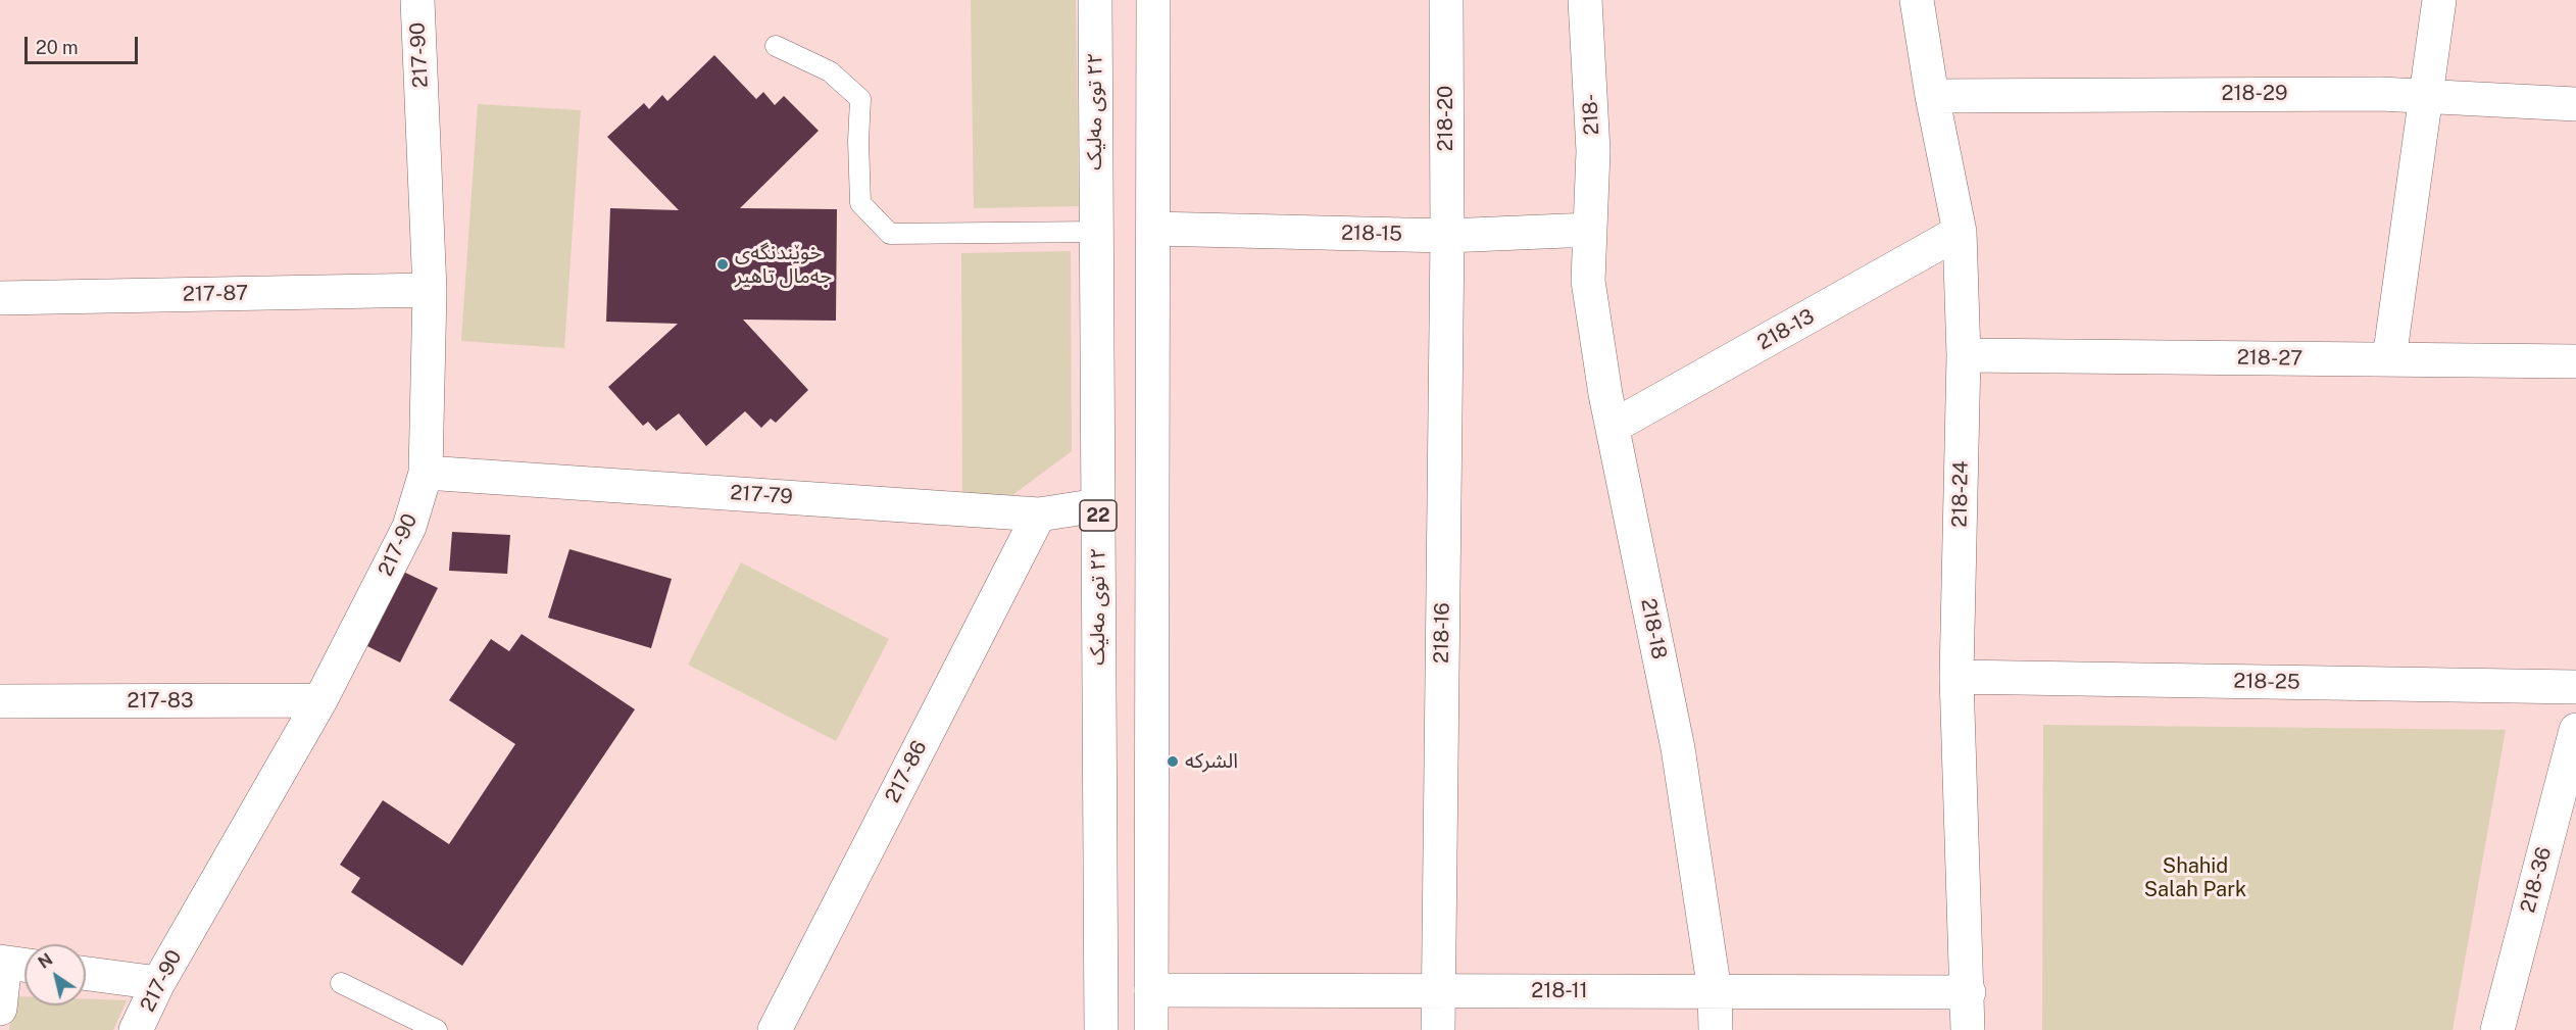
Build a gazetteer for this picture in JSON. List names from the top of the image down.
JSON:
{
  "streets": {
    "street": [
      "217-90",
      "218-29",
      "٢٢ توی مەلیک",
      "218-",
      "218-20",
      "218-15",
      "217-87",
      "218-13",
      "218-27",
      "218-24",
      "217-79",
      "22",
      "218-18",
      "218-16",
      "218-25",
      "217-83",
      "217-86",
      "218-36",
      "218-11"
    ]
  },
  "crossings": [
    ["217-90", "217-87"],
    ["217-90", "217-79"],
    ["217-90", "217-83"],
    ["218-29", "218-24"],
    ["٢٢ توی مەلیک", "217-79"],
    ["218-", "218-15"],
    ["218-", "218-18"],
    ["218-20", "218-15"],
    ["218-20", "218-16"],
    ["218-15", "218-18"],
    ["218-15", "218-16"],
    ["218-13", "218-24"],
    ["218-13", "218-18"],
    ["218-27", "218-24"],
    ["218-24", "218-25"],
    ["218-24", "218-11"],
    ["217-79", "217-86"],
    ["218-18", "218-11"],
    ["218-16", "218-11"]
  ],
  "parks": ["Shahid Salah Park"],
  "places": ["خوێندنگەی جەمال تاهیر", "الشركه"],
  "scale_bar": "20 m",
  "north": "top left"
}
